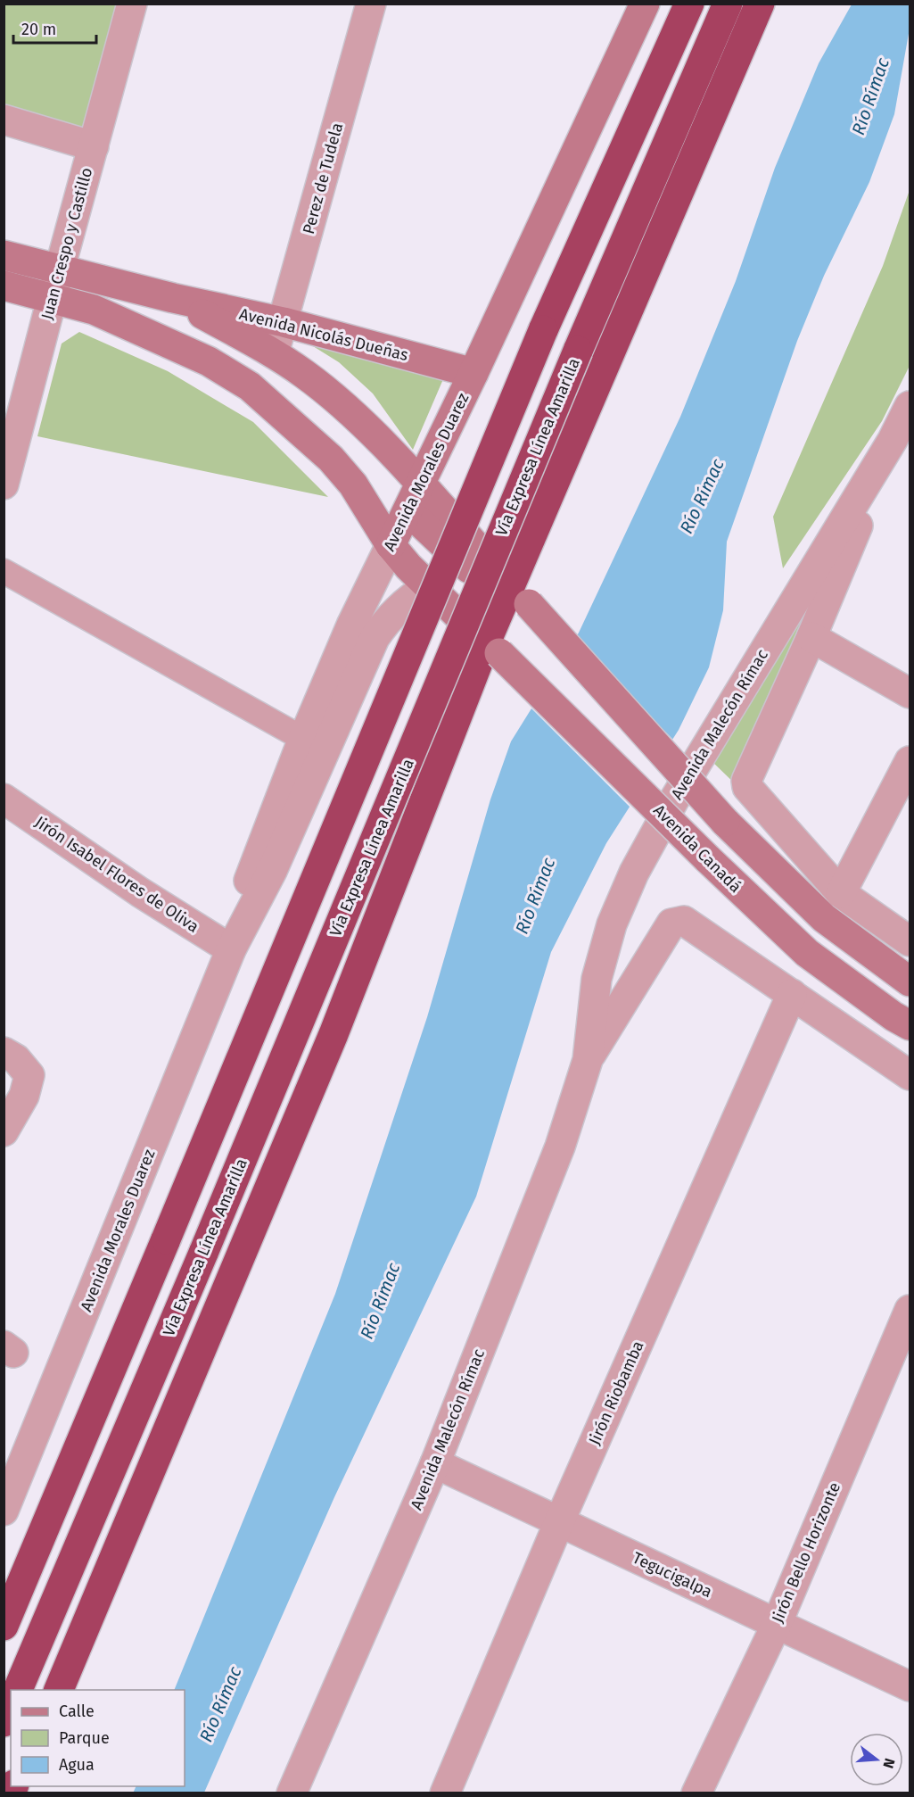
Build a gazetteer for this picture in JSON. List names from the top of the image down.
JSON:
{
  "streets": {
    "highway": ["Vía Expresa Línea Amarilla"],
    "main road": ["Avenida Nicolás Dueñas", "Avenida Morales Duarez", "Avenida Canadá"],
    "street": [
      "Perez de Tudela",
      "Juan Crespo y Castillo",
      "Avenida Malecón Rímac",
      "Jirón Isabel Flores de Oliva",
      "Jirón Riobamba",
      "Jirón Bello Horizonte",
      "Tegucigalpa"
    ]
  },
  "crossings": [
    ["Perez de Tudela", "Avenida Nicolás Dueñas"],
    ["Juan Crespo y Castillo", "Avenida Nicolás Dueñas"],
    ["Avenida Nicolás Dueñas", "Avenida Morales Duarez"],
    ["Avenida Morales Duarez", "Jirón Isabel Flores de Oliva"],
    ["Avenida Malecón Rímac", "Jirón Riobamba"],
    ["Avenida Malecón Rímac", "Tegucigalpa"],
    ["Jirón Riobamba", "Tegucigalpa"],
    ["Jirón Bello Horizonte", "Tegucigalpa"]
  ],
  "water": ["Río Rímac"],
  "legend": ["Calle", "Parque", "Agua"],
  "scale_bar": "20 m",
  "north": "right"
}
